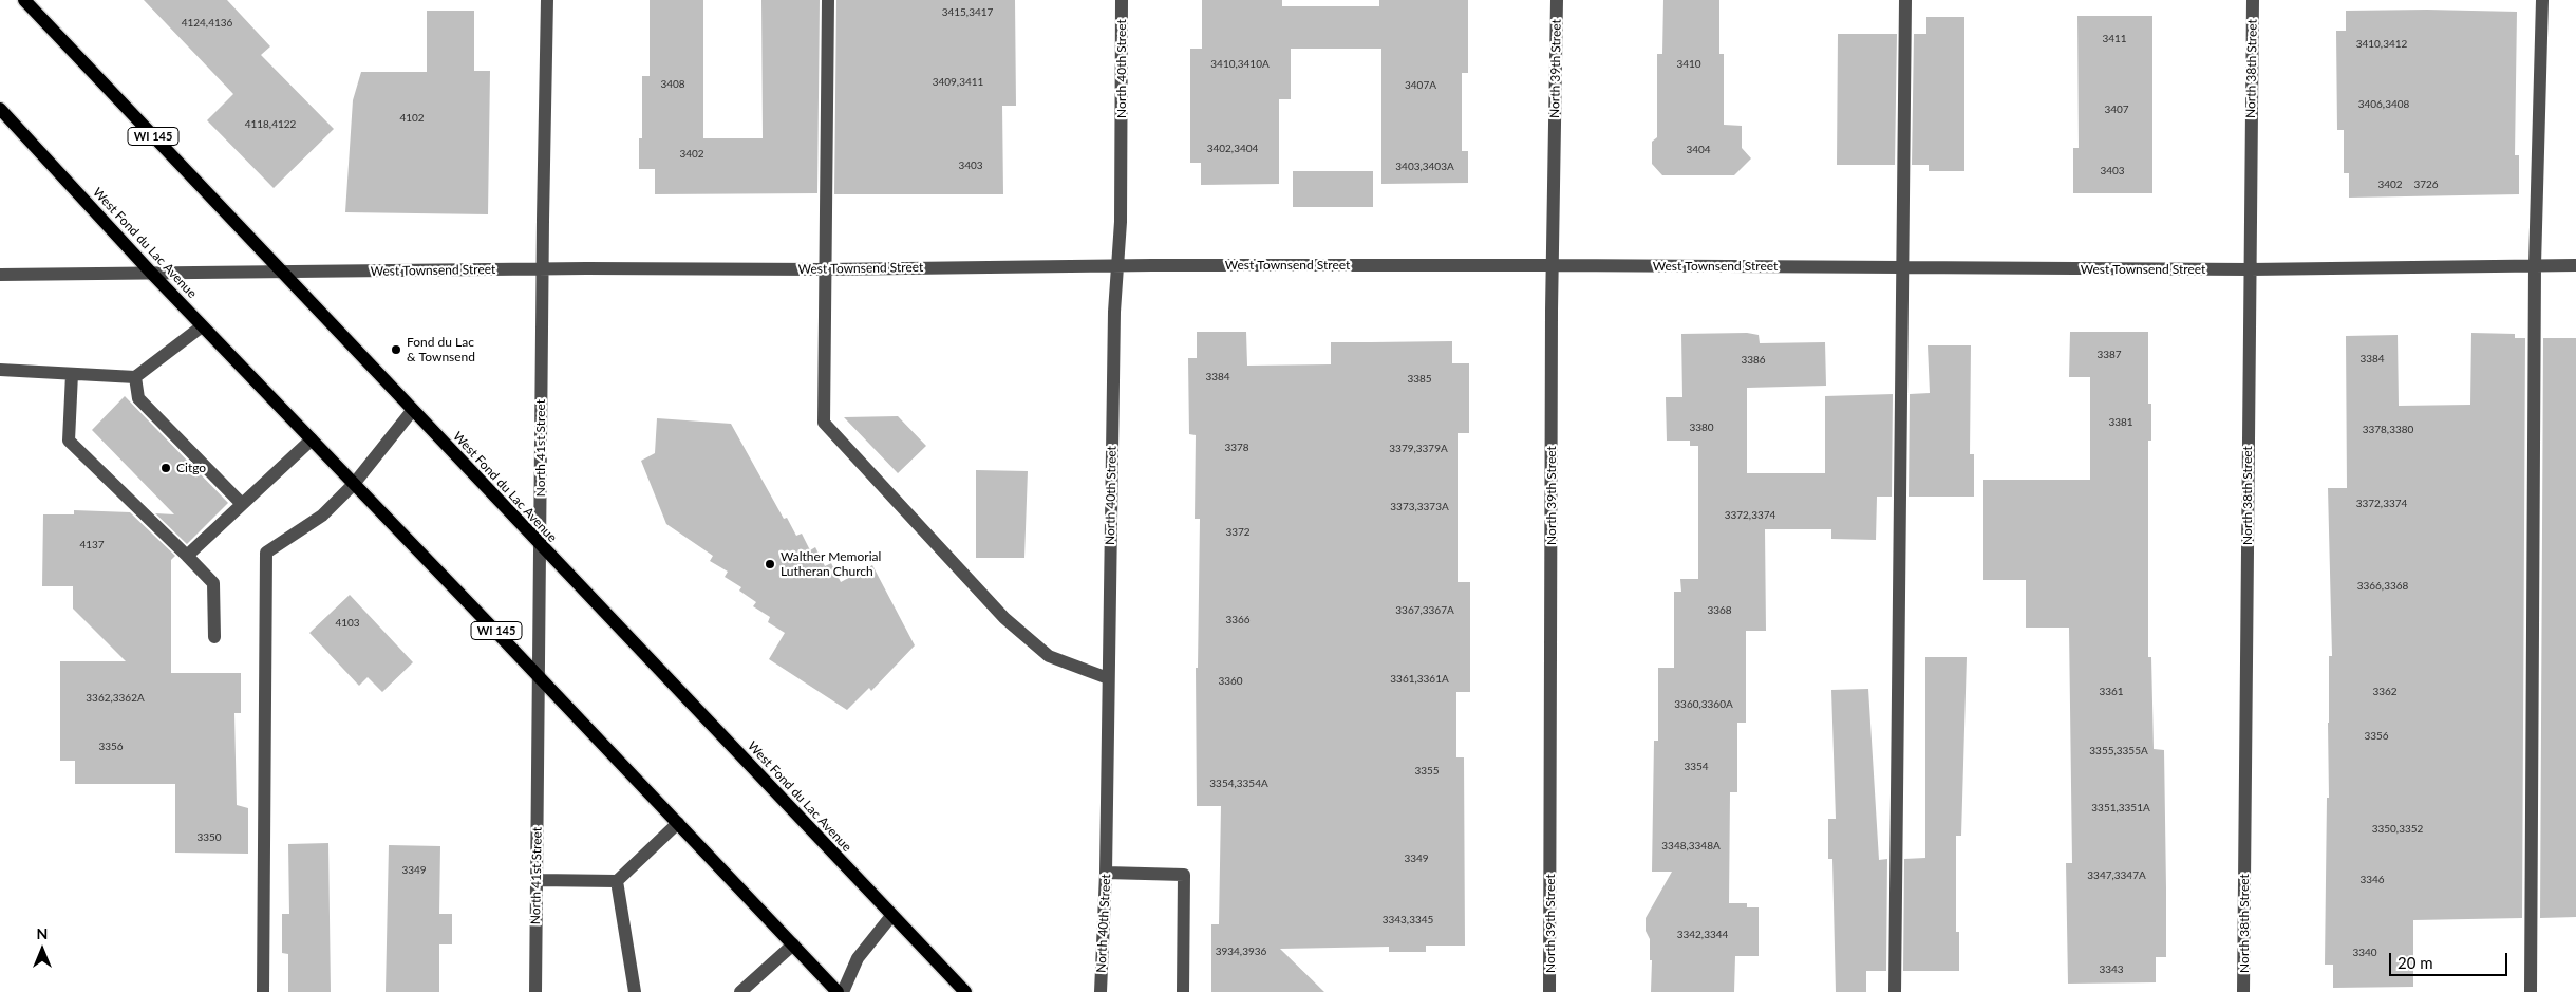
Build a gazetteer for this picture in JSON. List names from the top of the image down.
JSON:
{
  "streets": {
    "main road": ["WI 145", "West Fond du Lac Avenue"],
    "street": [
      "North 40th Street",
      "North 39th Street",
      "North 38th Street",
      "West Townsend Street",
      "North 41st Street"
    ]
  },
  "crossings": [
    ["North 40th Street", "West Townsend Street"],
    ["North 39th Street", "West Townsend Street"],
    ["North 38th Street", "West Townsend Street"],
    ["West Fond du Lac Avenue", "West Townsend Street"],
    ["West Fond du Lac Avenue", "North 41st Street"],
    ["West Townsend Street", "North 41st Street"]
  ],
  "places": ["Fond du Lac & Townsend", "Citgo", "Walther Memorial Lutheran Church"],
  "house_numbers": [
    "3415,3417",
    "4124,4136",
    "3411",
    "3410,3412",
    "3410,3410A",
    "3410",
    "3409,3411",
    "3408",
    "3407A",
    "3406,3408",
    "3407",
    "4102",
    "4118,4122",
    "3402,3404",
    "3404",
    "3402",
    "3403",
    "3403,3403A",
    "3403",
    "3402",
    "3726",
    "3387",
    "3384",
    "3386",
    "3384",
    "3385",
    "3381",
    "3380",
    "3378,3380",
    "3378",
    "3379,3379A",
    "3372,3374",
    "3373,3373A",
    "3372,3374",
    "3372",
    "4137",
    "3366,3368",
    "3367,3367A",
    "3368",
    "3366",
    "4103",
    "3361,3361A",
    "3360",
    "3361",
    "3362",
    "3362,3362A",
    "3360,3360A",
    "3356",
    "3356",
    "3355,3355A",
    "3354",
    "3355",
    "3354,3354A",
    "3351,3351A",
    "3350,3352",
    "3350",
    "3348,3348A",
    "3349",
    "3349",
    "3347,3347A",
    "3346",
    "3343,3345",
    "3342,3344",
    "3934,3936",
    "3340",
    "3343"
  ],
  "scale_bar": "20 m",
  "north": "top"
}
